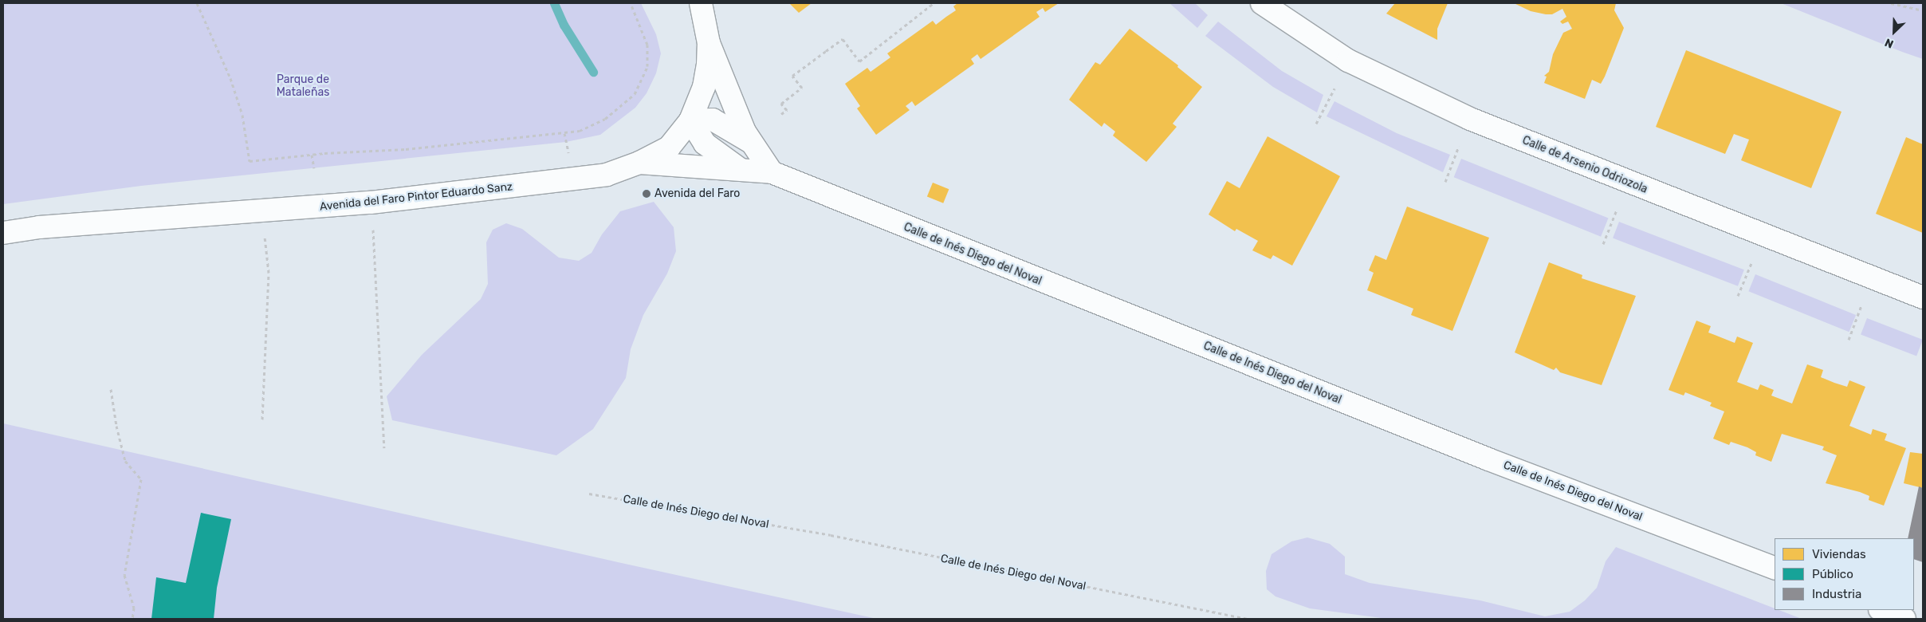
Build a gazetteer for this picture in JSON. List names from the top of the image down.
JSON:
{
  "streets": {
    "street": ["Calle de Arsenio Odriozola", "Avenida del Faro Pintor Eduardo Sanz", "Calle de Inés Diego del Noval"]
  },
  "crossings": [
    ["Avenida del Faro Pintor Eduardo Sanz", "Calle de Inés Diego del Noval"]
  ],
  "parks": ["Parque de Mataleñas"],
  "places": ["Avenida del Faro"],
  "legend": ["Viviendas", "Público", "Industria"],
  "north": "bottom left"
}
